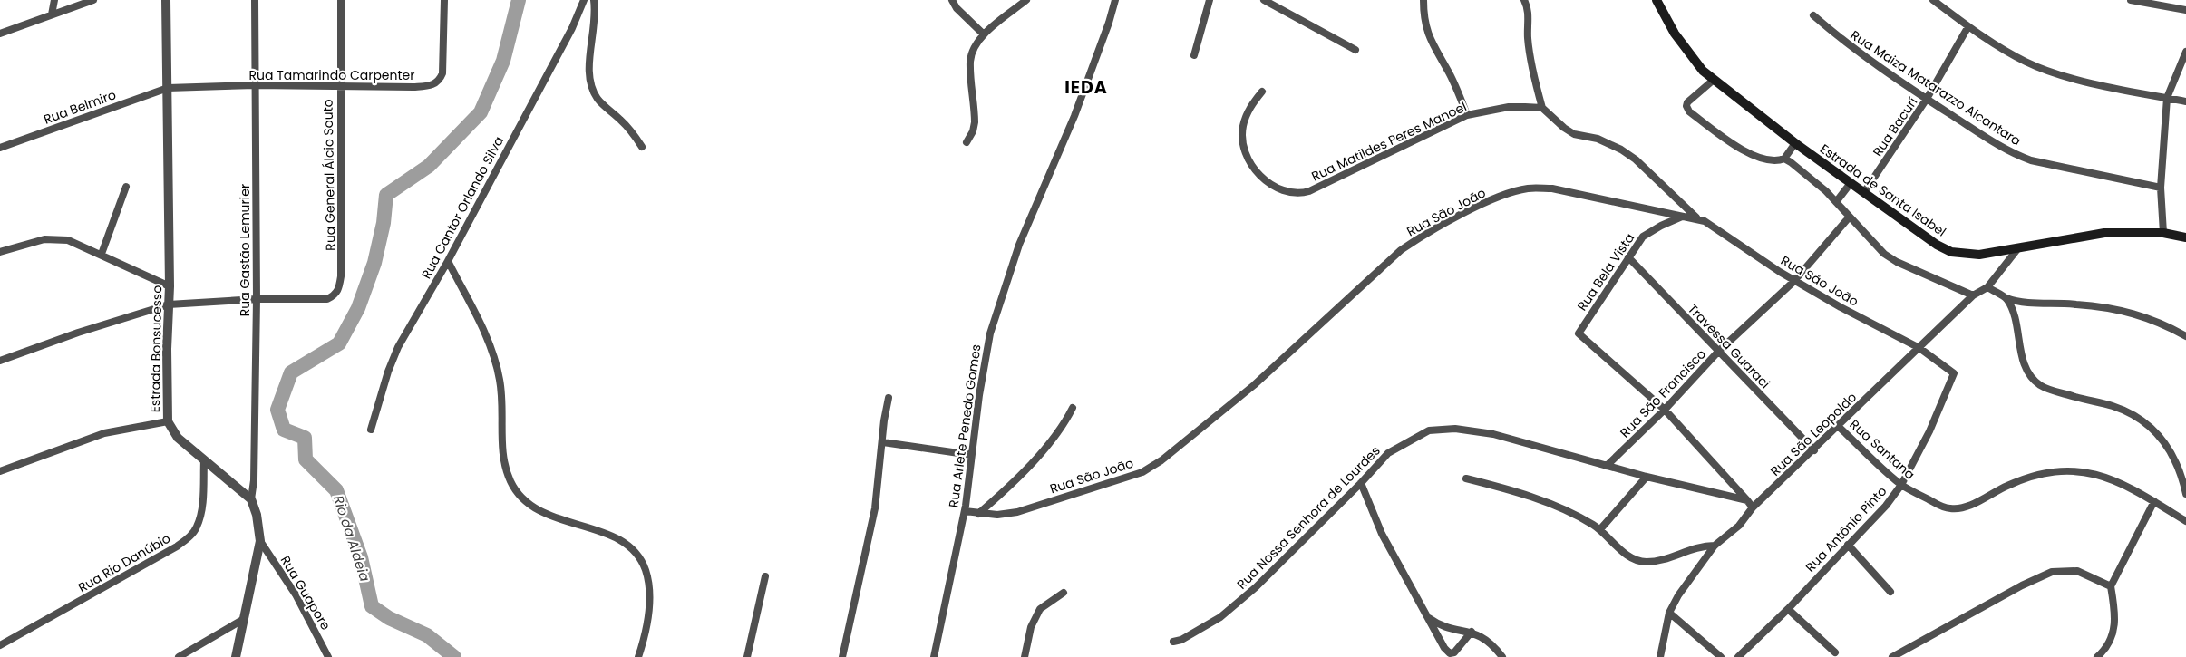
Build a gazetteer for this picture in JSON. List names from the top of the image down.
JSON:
{
  "streets": {
    "main road": ["Estrada de Santa Isabel"],
    "street": [
      "Rua Tamarindo Carpenter",
      "Rua Maiza Matarazzo Alcantara",
      "Rua Belmiro",
      "Rua Bacurí",
      "Rua Matildes Peres Manoel",
      "Rua General Álcio Souto",
      "Rua Cantor Orlando Silva",
      "Rua São João",
      "Rua Gastão Lemurier",
      "Rua Bela Vista",
      "Travessa Guaraci",
      "Estrada Bonsucesso",
      "Rua São Francisco",
      "Rua Arlete Penedo Gomes",
      "Rua São Leopoldo",
      "Rua Santana",
      "Rua Nossa Senhora de Lourdes",
      "Rua Antônio Pinto",
      "Rua Rio Danúbio",
      "Rua Guapore"
    ]
  },
  "crossings": [
    ["Rua Tamarindo Carpenter", "Rua Belmiro"],
    ["Rua Tamarindo Carpenter", "Rua General Álcio Souto"],
    ["Rua Tamarindo Carpenter", "Rua Gastão Lemurier"],
    ["Rua Tamarindo Carpenter", "Estrada Bonsucesso"],
    ["Rua Maiza Matarazzo Alcantara", "Rua Bacurí"],
    ["Rua Belmiro", "Estrada Bonsucesso"],
    ["Rua Bacurí", "Estrada de Santa Isabel"],
    ["Rua General Álcio Souto", "Rua Gastão Lemurier"],
    ["Estrada de Santa Isabel", "Rua São Leopoldo"],
    ["Rua São João", "Rua Bela Vista"],
    ["Rua São João", "Rua São Francisco"],
    ["Rua São João", "Rua Arlete Penedo Gomes"],
    ["Rua São João", "Rua São Leopoldo"],
    ["Rua São João", "Rua Antônio Pinto"],
    ["Rua Gastão Lemurier", "Estrada Bonsucesso"],
    ["Rua Bela Vista", "Travessa Guaraci"],
    ["Rua Bela Vista", "Rua São Francisco"],
    ["Travessa Guaraci", "Rua São Francisco"],
    ["Travessa Guaraci", "Rua São Leopoldo"],
    ["Estrada Bonsucesso", "Rua Rio Danúbio"],
    ["Rua São Francisco", "Rua Nossa Senhora de Lourdes"],
    ["Rua São Leopoldo", "Rua Santana"],
    ["Rua Santana", "Rua Antônio Pinto"]
  ],
  "districts": ["IEDA"],
  "water": ["Rio da Aldeia"]
}
